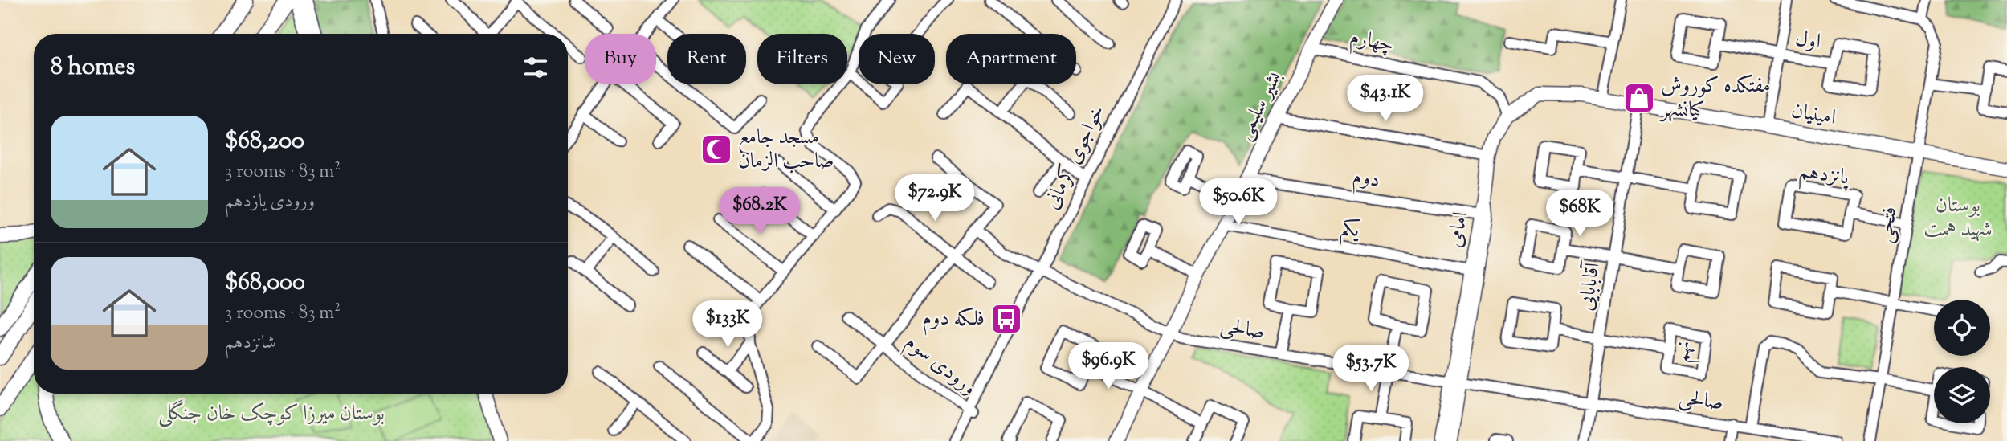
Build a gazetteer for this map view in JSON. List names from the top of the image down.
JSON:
{
  "streets": {
    "main road": ["بشیر سلیمی", "امینیان", "امامی"],
    "street": [
      "اول",
      "چهارم",
      "خواجوی کرمانی",
      "پانزدهم",
      "دوم",
      "فتحی",
      "یکم",
      "آقابابایی",
      "صالحی",
      "نهم",
      "ورودی سوم"
    ]
  },
  "crossings": [
    ["چهارم", "بشیر سلیمی"],
    ["چهارم", "امینیان"],
    ["بشیر سلیمی", "دوم"],
    ["بشیر سلیمی", "یکم"],
    ["بشیر سلیمی", "صالحی"],
    ["امینیان", "فتحی"],
    ["امینیان", "امامی"],
    ["امینیان", "آقابابایی"],
    ["خواجوی کرمانی", "صالحی"],
    ["خواجوی کرمانی", "ورودی سوم"],
    ["پانزدهم", "فتحی"],
    ["دوم", "امامی"],
    ["یکم", "امامی"],
    ["امامی", "صالحی"],
    ["آقابابایی", "صالحی"],
    ["آقابابایی", "نهم"]
  ],
  "parks": ["بوستان شهید همت", "بوستان میرزا کوچک خان جنگلی"],
  "places": {
    "shop": ["مفتکده کوروش کیانشهر"],
    "mosque": ["مسجد جامع صاحب الزمان"],
    "bus stop": ["فلکه دوم"]
  },
  "page": {
    "chip": [
      "Buy",
      "Rent",
      "Filters",
      "New",
      "Apartment"
    ],
    "heading": "8 homes",
    "price": [
      "$43.1K",
      "$72.9K",
      "$50.6K",
      "$68.2K",
      "$68K",
      "$133K",
      "$96.9K",
      "$53.7K"
    ],
    "list": [
      {
        "name": "$68,200",
        "note": "3 rooms · 83 m² · ورودی یازدهم"
      },
      {
        "name": "$68,000",
        "note": "3 rooms · 83 m² · شانزدهم"
      }
    ]
  }
}
